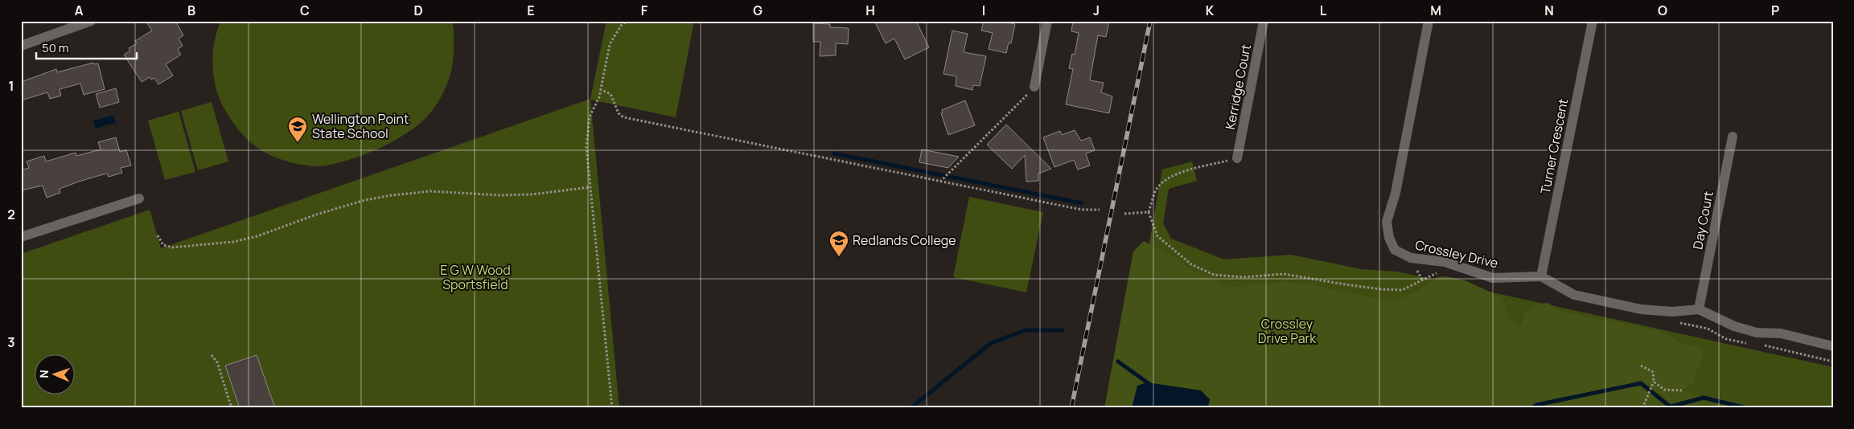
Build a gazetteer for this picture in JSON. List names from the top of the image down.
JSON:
{
  "streets": {
    "street": [
      "Kerridge Court",
      "Turner Crescent",
      "Day Court",
      "Crossley Drive"
    ]
  },
  "crossings": [
    ["Turner Crescent", "Crossley Drive"]
  ],
  "parks": ["E G W Wood Sportsfield", "Crossley Drive Park"],
  "places": {
    "school or university": ["Wellington Point State School", "Redlands College"]
  },
  "scale_bar": "50 m",
  "north": "left",
  "grid": {
    "columns": [
      "A",
      "B",
      "C",
      "D",
      "E",
      "F",
      "G",
      "H",
      "I",
      "J",
      "K",
      "L",
      "M",
      "N",
      "O",
      "P"
    ],
    "rows": ["1", "2", "3"]
  }
}
